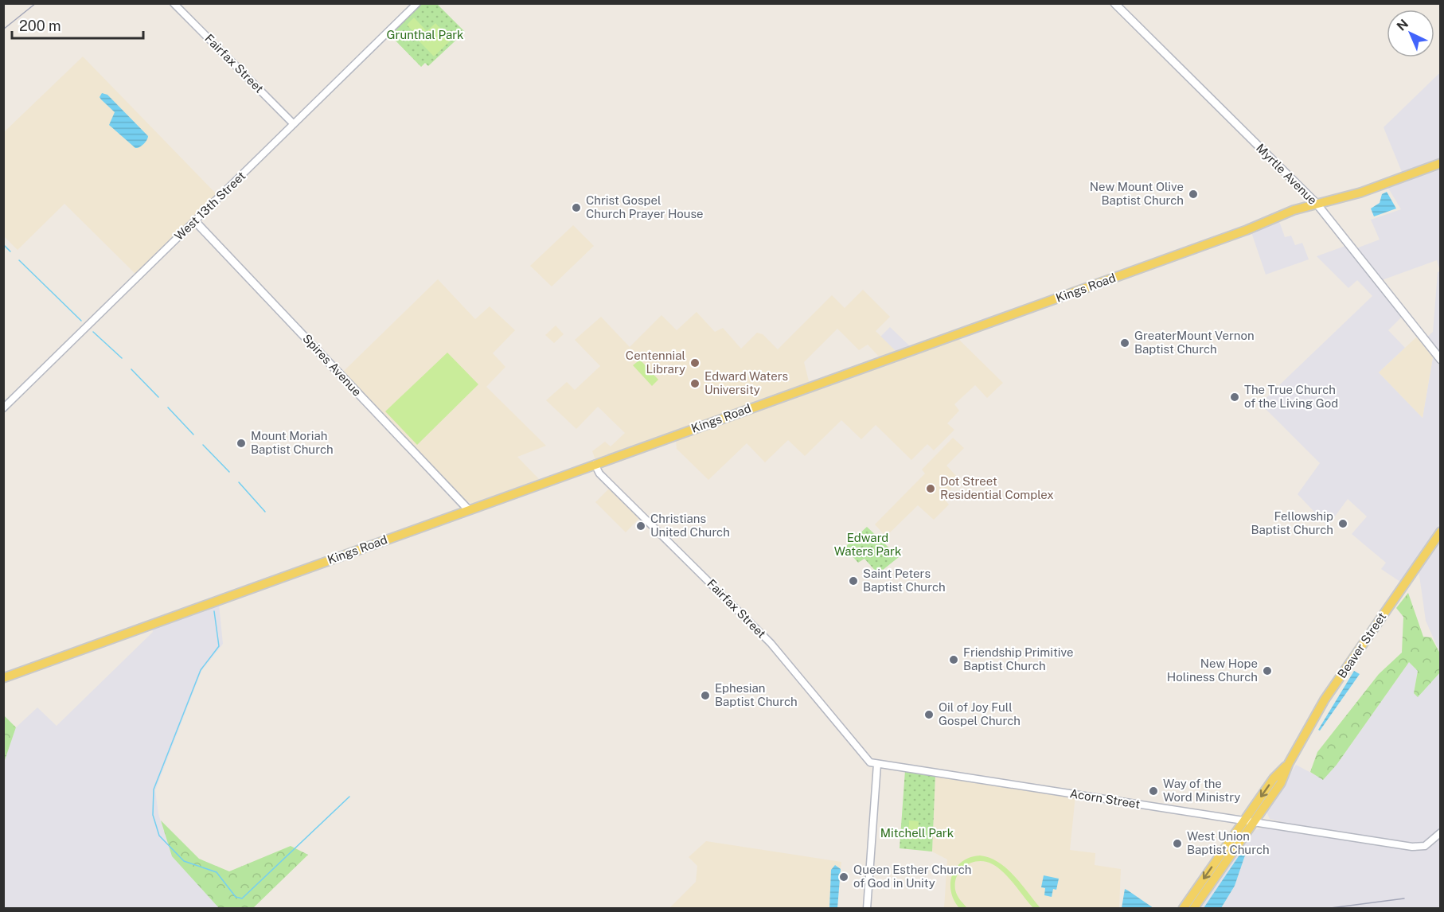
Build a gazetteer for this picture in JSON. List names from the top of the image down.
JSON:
{
  "streets": {
    "main road": [
      "Myrtle Avenue",
      "Kings Road",
      "Spires Avenue",
      "Beaver Street"
    ],
    "street": ["Fairfax Street", "West 13th Street", "Acorn Street"]
  },
  "crossings": [
    ["Fairfax Street", "West 13th Street"],
    ["Fairfax Street", "Kings Road"],
    ["Fairfax Street", "Acorn Street"],
    ["Myrtle Avenue", "Kings Road"],
    ["West 13th Street", "Spires Avenue"],
    ["Kings Road", "Spires Avenue"],
    ["Beaver Street", "Acorn Street"]
  ],
  "parks": ["Grunthal Park", "Edward Waters Park", "Mitchell Park"],
  "places": [
    "New Mount Olive Baptist Church",
    "Christ Gospel Church Prayer House",
    "GreaterMount Vernon Baptist Church",
    "Centennial Library",
    "Edward Waters University",
    "The True Church of the Living God",
    "Mount Moriah Baptist Church",
    "Dot Street Residential Complex",
    "Fellowship Baptist Church",
    "Christians United Church",
    "Saint Peters Baptist Church",
    "Friendship Primitive Baptist Church",
    "New Hope Holiness Church",
    "Ephesian Baptist Church",
    "Oil of Joy Full Gospel Church",
    "Way of the Word Ministry",
    "West Union Baptist Church",
    "Queen Esther Church of God in Unity"
  ],
  "scale_bar": "200 m",
  "north": "top left"
}
